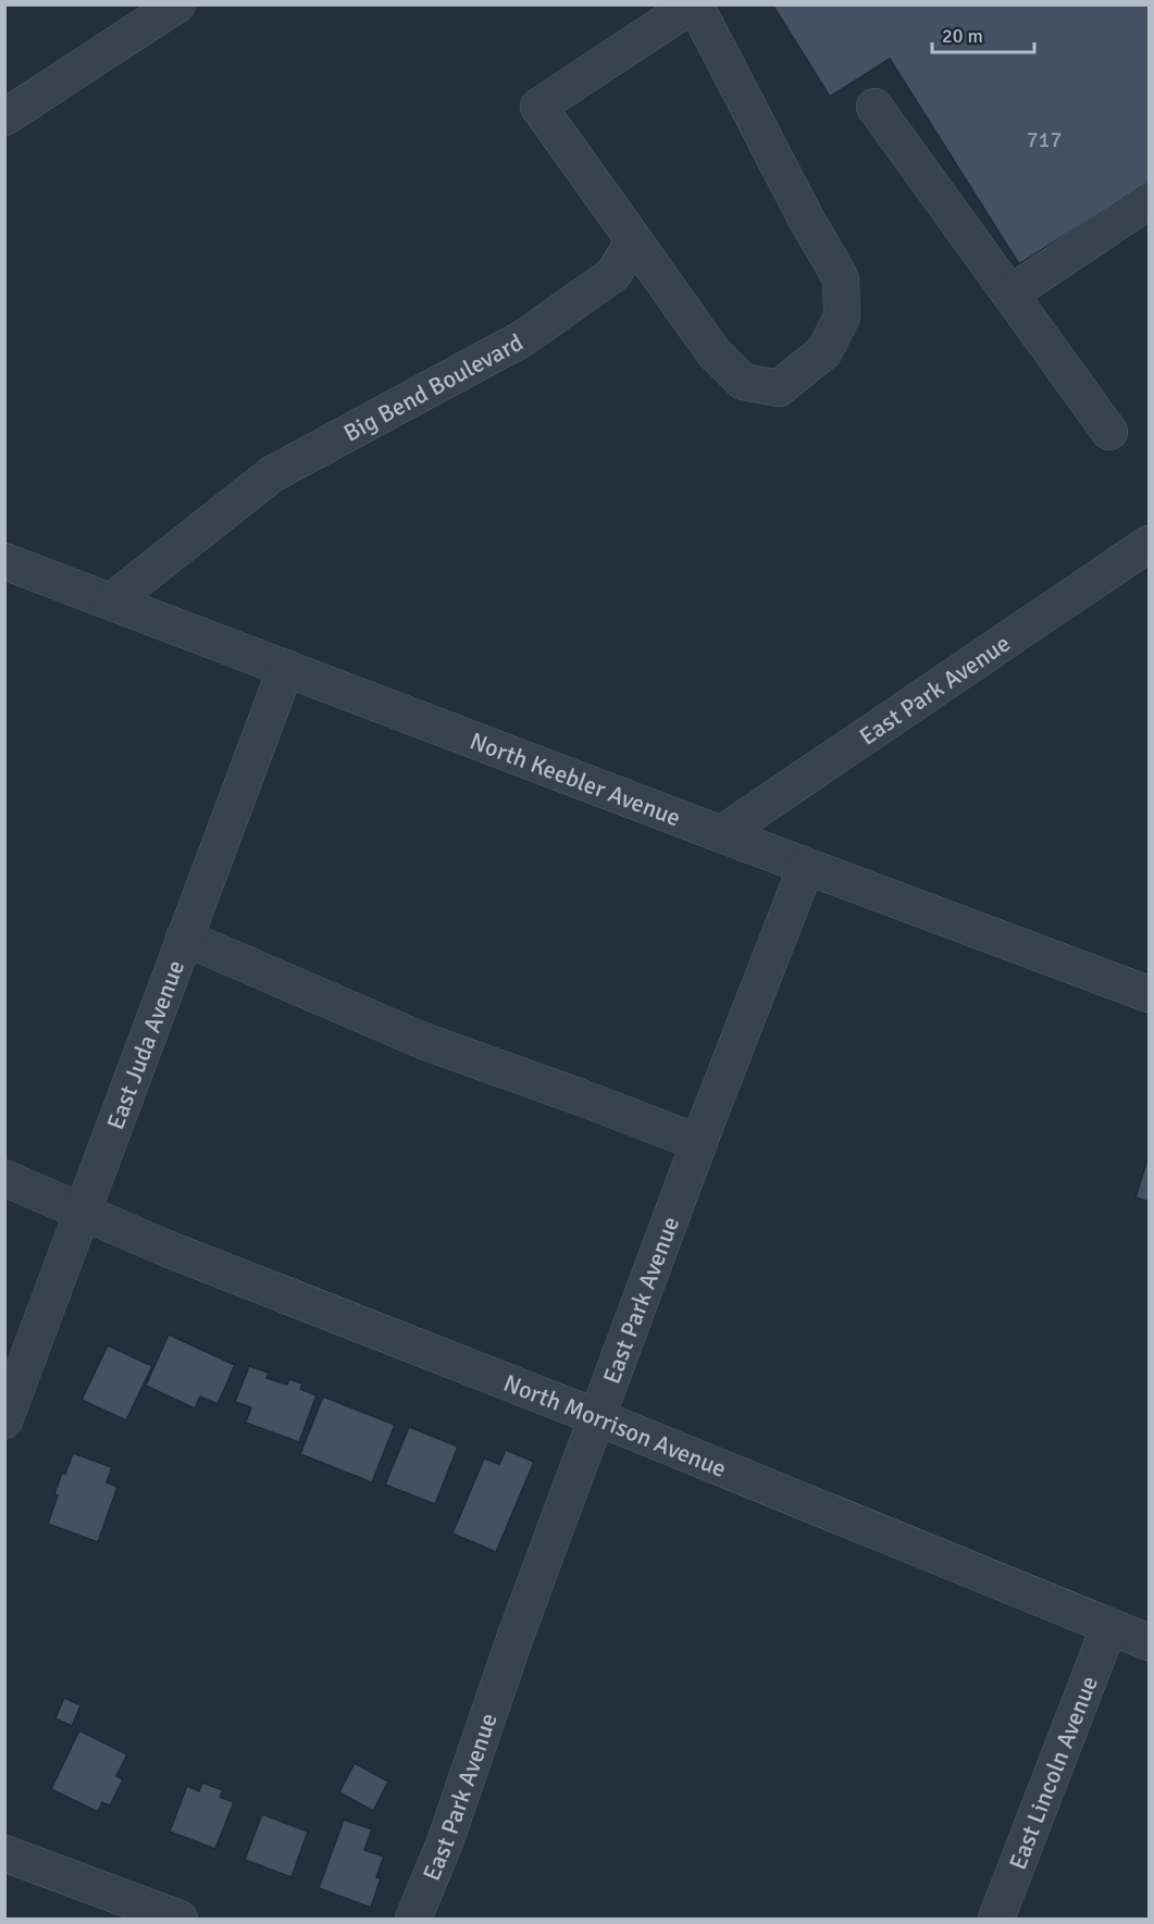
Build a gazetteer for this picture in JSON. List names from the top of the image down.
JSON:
{
  "streets": {
    "street": [
      "Big Bend Boulevard",
      "East Park Avenue",
      "North Keebler Avenue",
      "East Juda Avenue",
      "North Morrison Avenue",
      "East Lincoln Avenue"
    ]
  },
  "crossings": [
    ["Big Bend Boulevard", "North Keebler Avenue"],
    ["East Park Avenue", "North Keebler Avenue"],
    ["East Park Avenue", "North Morrison Avenue"],
    ["North Keebler Avenue", "East Juda Avenue"],
    ["East Juda Avenue", "North Morrison Avenue"],
    ["North Morrison Avenue", "East Lincoln Avenue"]
  ],
  "house_numbers": ["717"],
  "scale_bar": "20 m"
}
